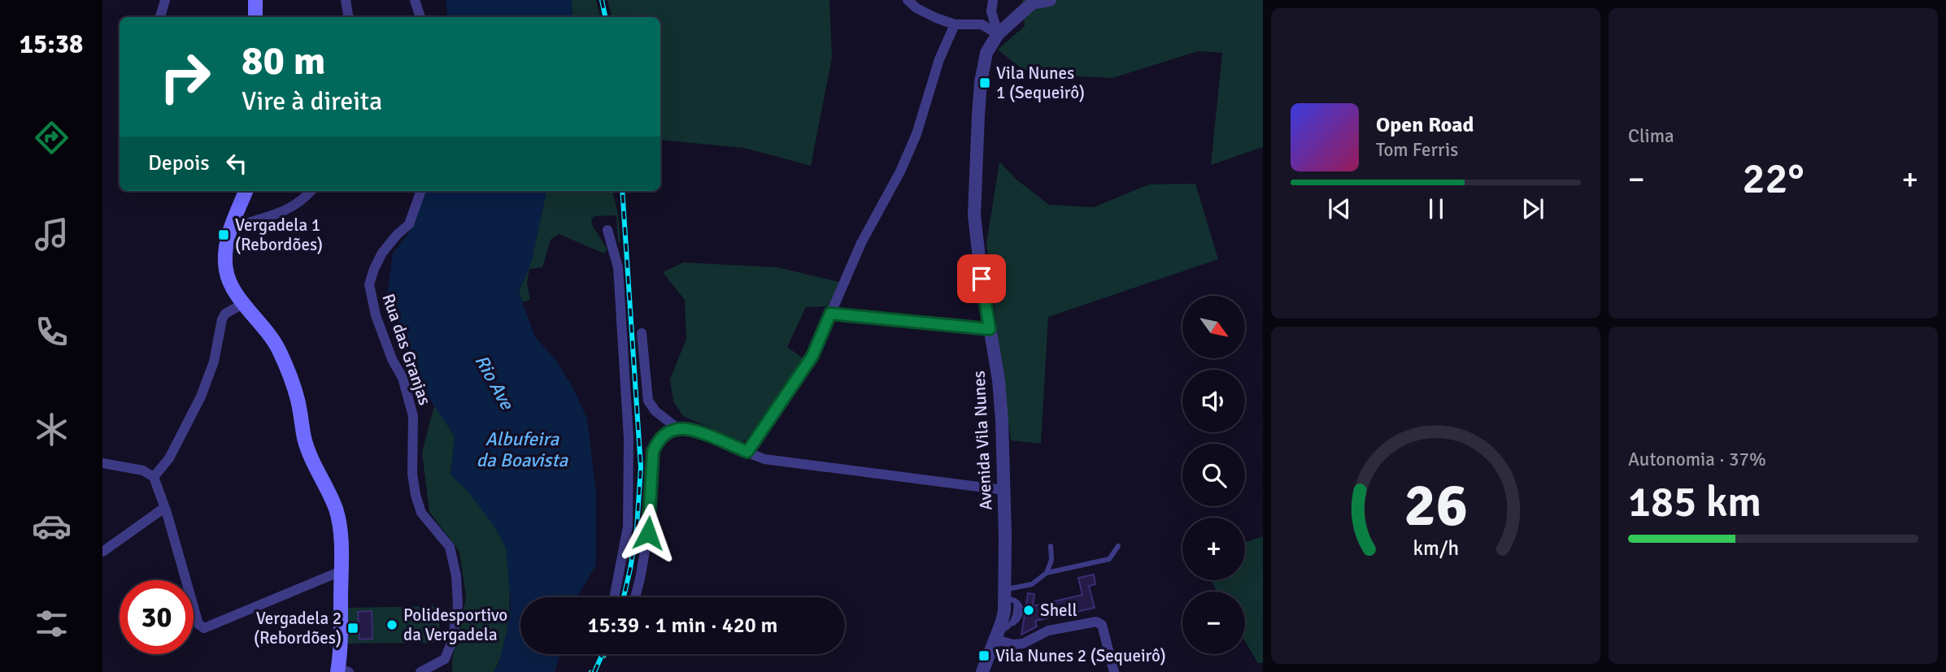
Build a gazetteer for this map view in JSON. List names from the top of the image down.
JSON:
{
  "streets": {
    "street": ["Rua das Granjas", "Avenida Vila Nunes"]
  },
  "water": ["Rio Ave", "Albufeira da Boavista"],
  "places": {
    "transit": [
      "Vila Nunes 1 (Sequeirô)",
      "Vergadela 1 (Rebordões)",
      "Vergadela 2 (Rebordões)",
      "Vila Nunes 2 (Sequeirô)"
    ],
    "other": ["Shell", "Polidesportivo da Vergadela"]
  },
  "north": "bottom right",
  "page": {
    "tabs": "15:38",
    "tile": [
      "Clima",
      ["Autonomia · 37%", "185 km"]
    ],
    "turn": ["80 m", "Vire à direita"],
    "song": ["Open Road", "Tom Ferris"],
    "then": "Depois",
    "heat": ["−", "22°", "+"],
    "map_buttons": ["+", "−"],
    "limit": "30",
    "trip": "15:39 · 1 min · 420 m",
    "gauge": ["26", "km/h"]
  }
}
